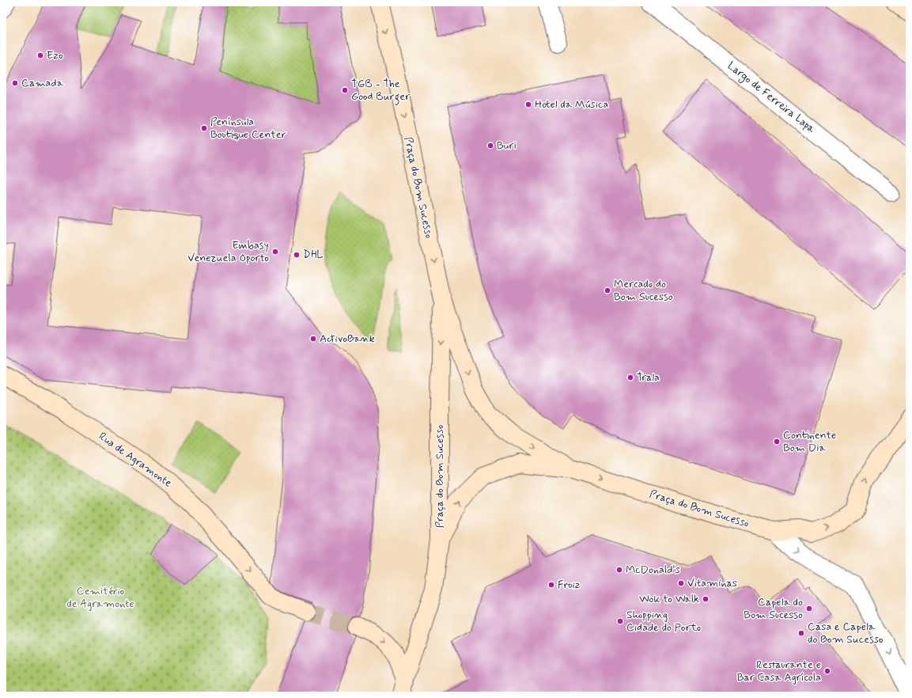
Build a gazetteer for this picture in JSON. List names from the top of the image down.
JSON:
{
  "streets": {
    "street": ["Largo de Ferreira Lapa", "Praça do Bom Sucesso", "Rua de Agramonte"]
  },
  "one_way": ["Rua de Agramonte"],
  "parks": ["Cemitério de Agramonte"],
  "places": [
    "Ezo",
    "Camada",
    "TGB - The Good Burger",
    "Hotel da Música",
    "Península Boutique Center",
    "Buri",
    "Embasy Venezuela Oporto",
    "DHL",
    "Mercado do Bom Sucesso",
    "ActivoBank",
    "Trala",
    "Continente Bom Dia",
    "McDonald's",
    "Vitaminas",
    "Froiz",
    "Wok to Walk",
    "Capela do Bom Sucesso",
    "Shopping Cidade do Porto",
    "Casa e Capela do Bom Sucesso",
    "Restaurante e Bar Casa Agrícola"
  ]
}
